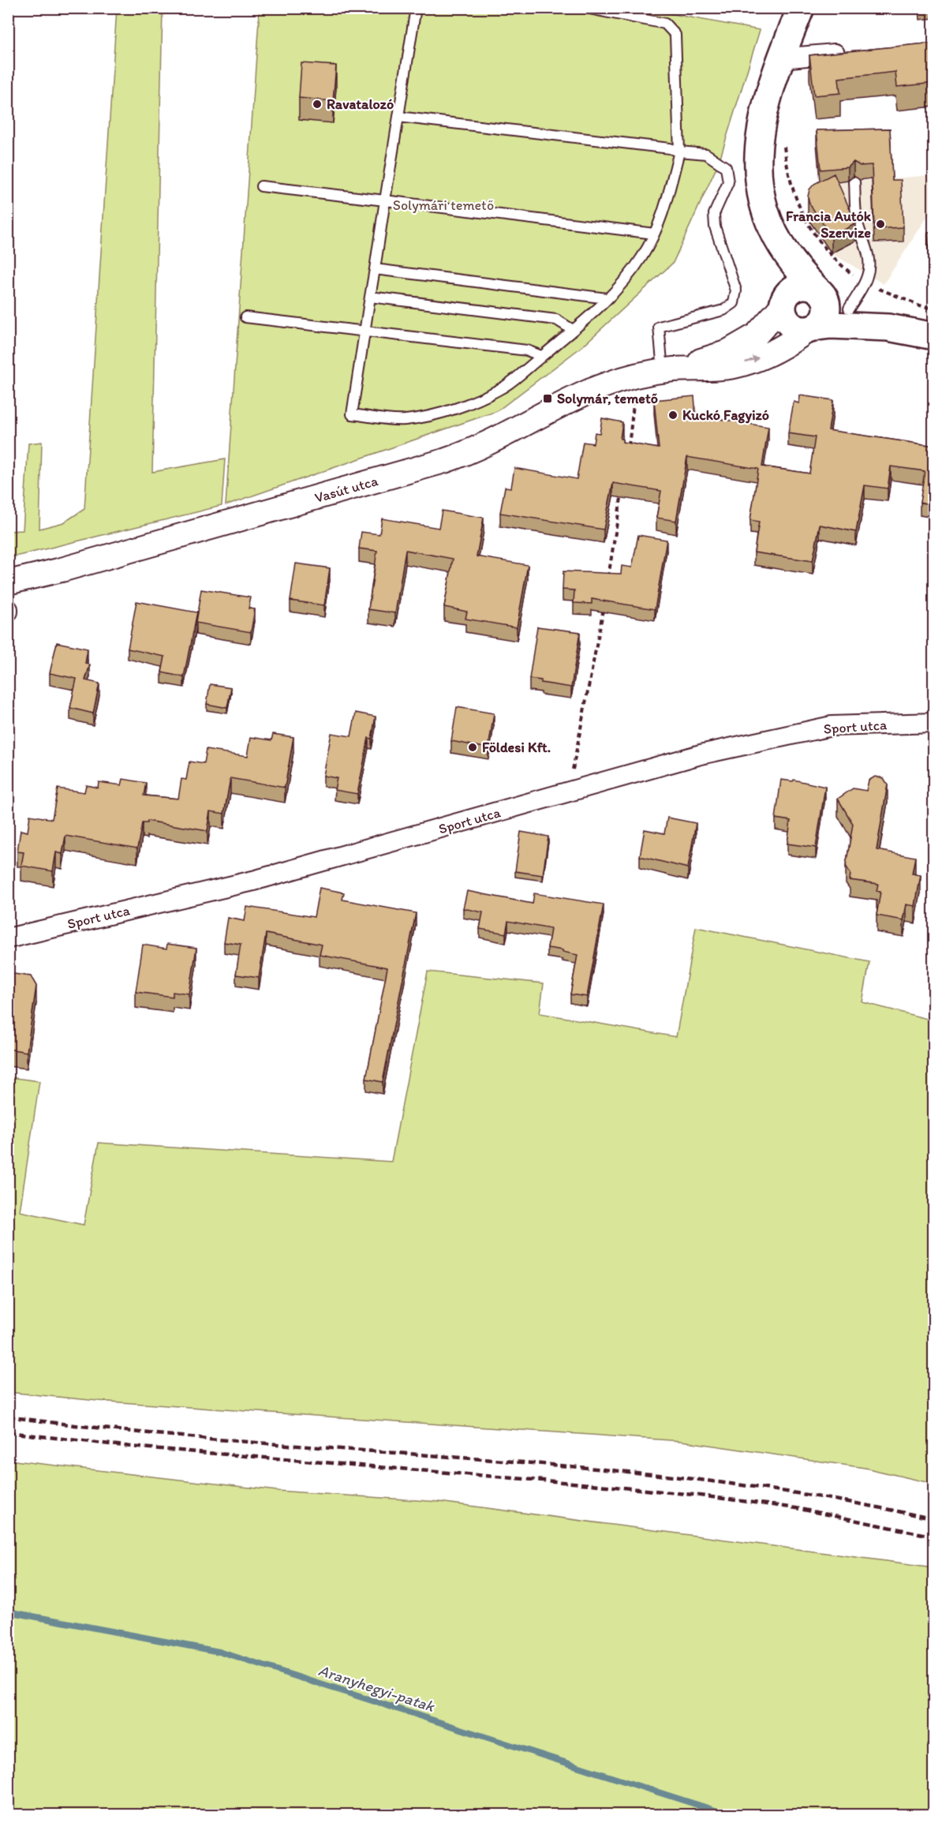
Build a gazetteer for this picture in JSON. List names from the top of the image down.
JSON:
{
  "streets": {
    "street": ["Vasút utca", "Sport utca"]
  },
  "water": ["Aranyhegyi-patak"],
  "parks": ["Solymári temető"],
  "places": {
    "other": [
      "Ravatalozó",
      "Francia Autók Szervize",
      "Kuckó Fagyizó",
      "Földesi Kft."
    ],
    "transit": ["Solymár, temető"]
  }
}
